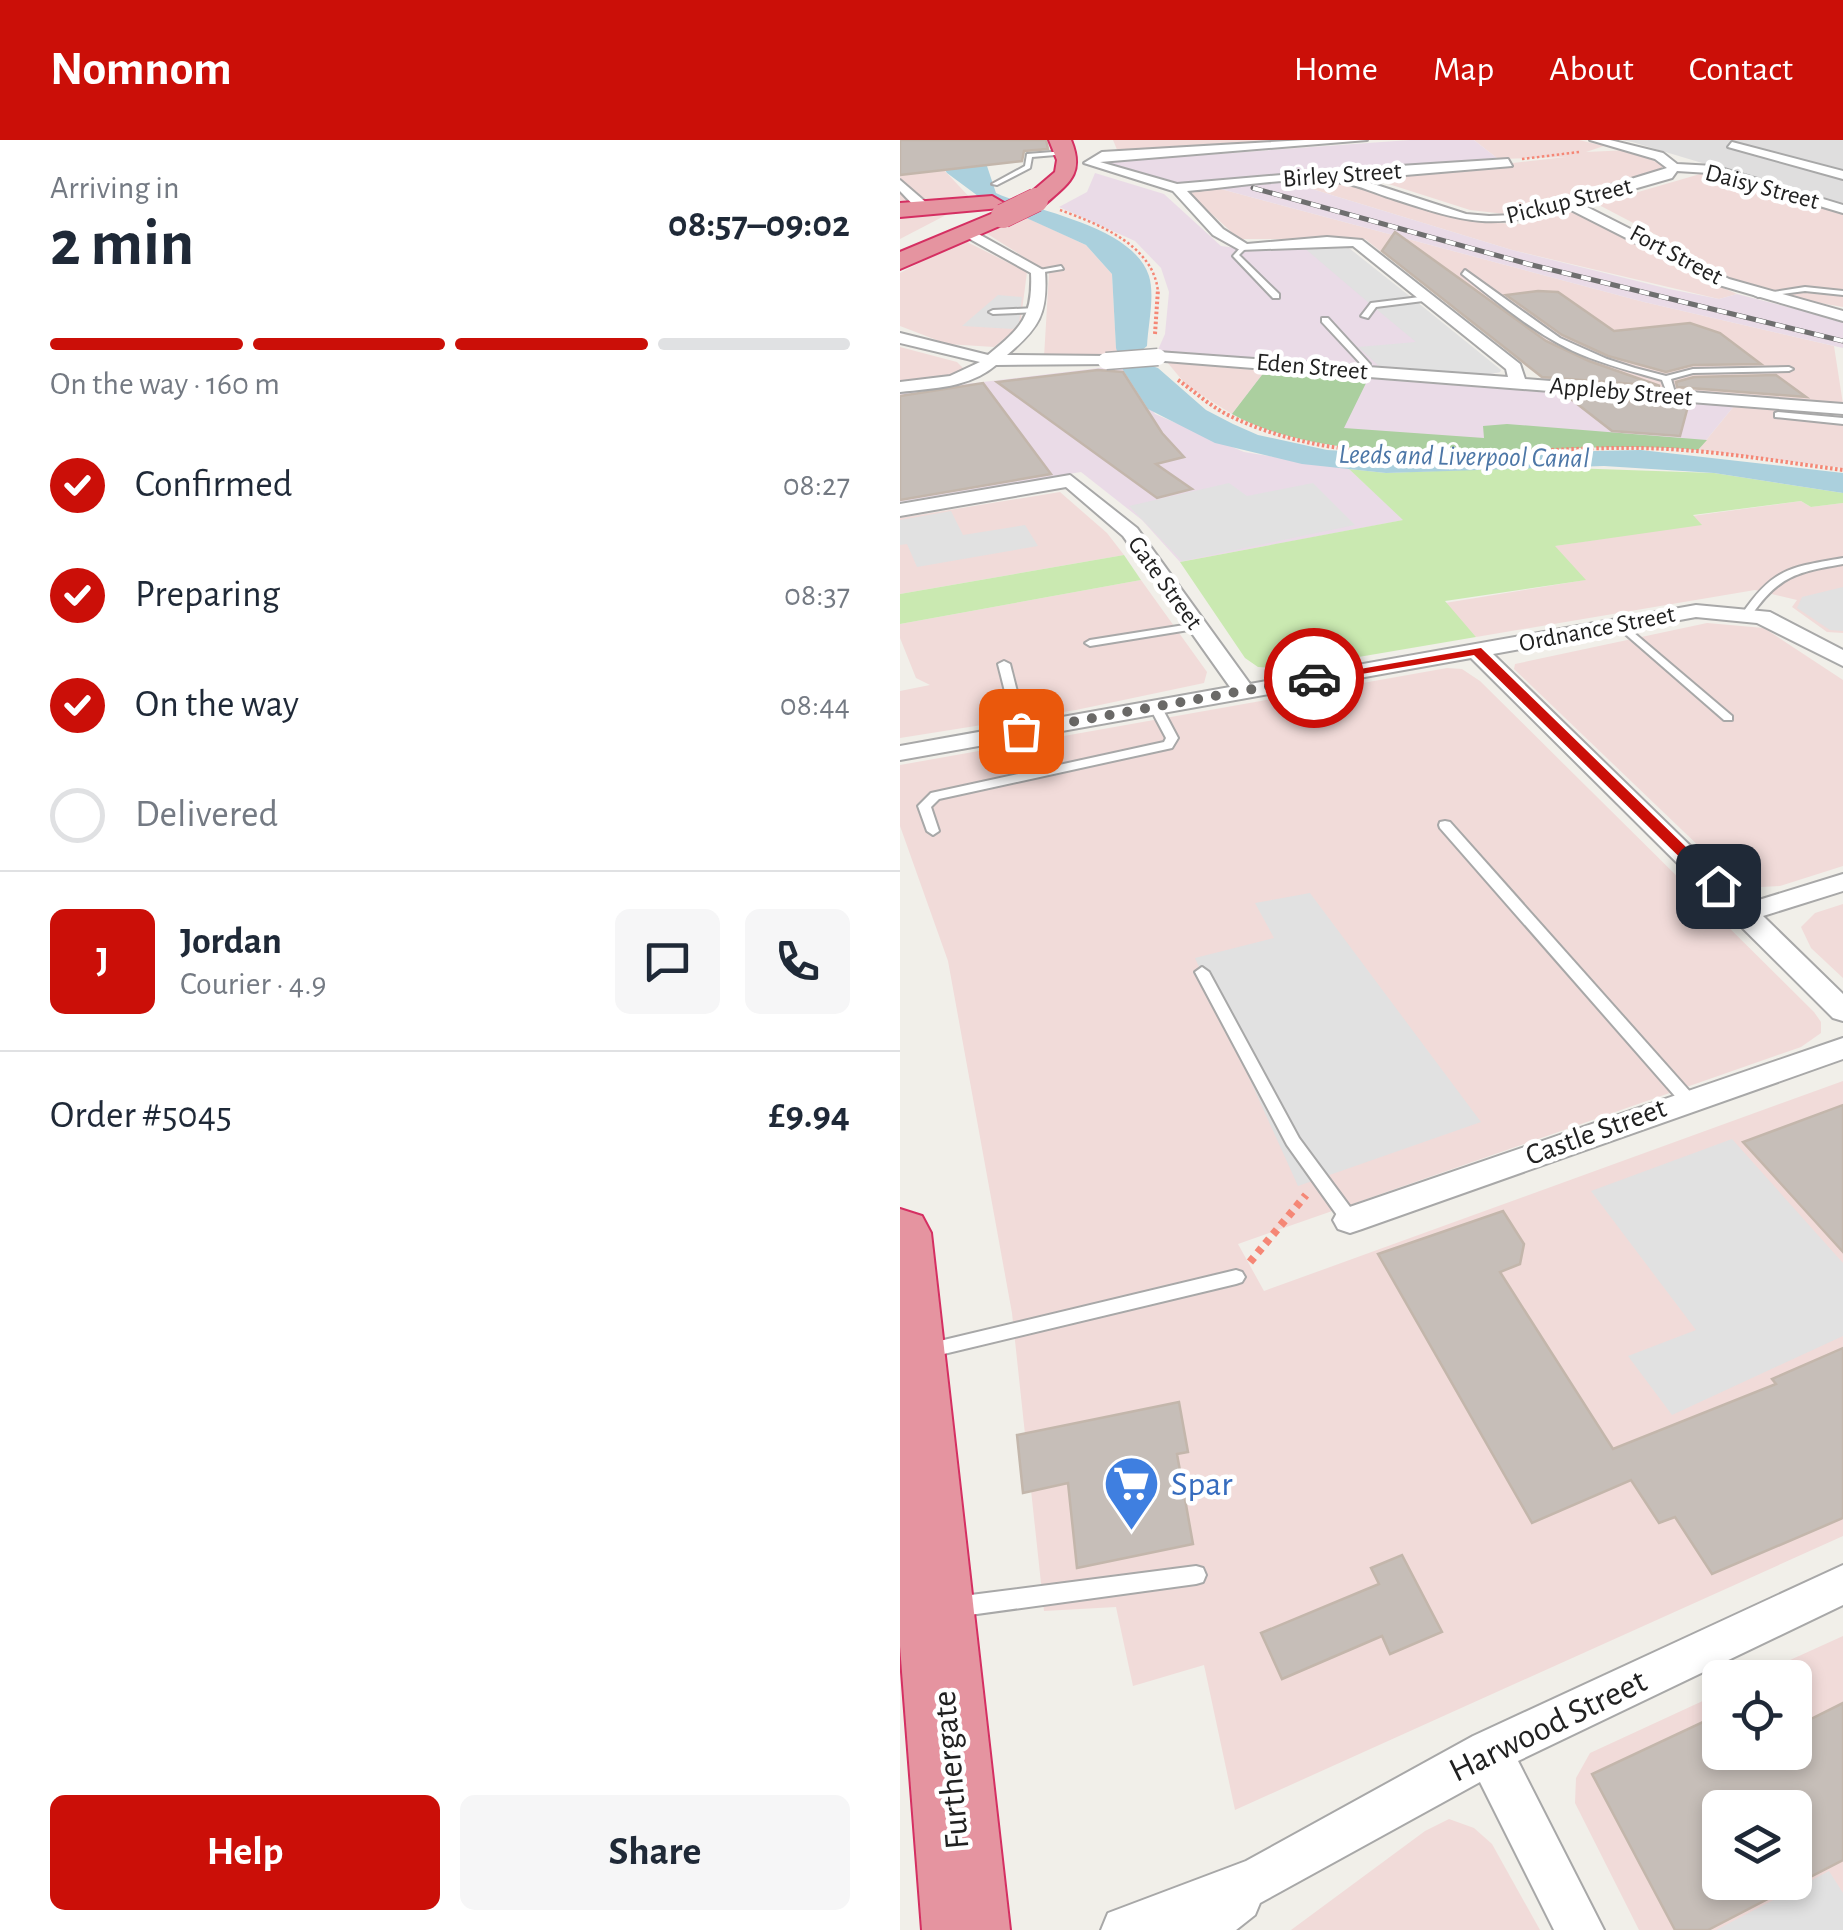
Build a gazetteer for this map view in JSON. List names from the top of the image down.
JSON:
{
  "streets": {
    "highway": ["Furthergate"],
    "street": [
      "Birley Street",
      "Daisy Street",
      "Pickup Street",
      "Fort Street",
      "Eden Street",
      "Appleby Street",
      "Gate Street",
      "Ordnance Street",
      "Castle Street",
      "Harwood Street"
    ]
  },
  "crossings": [
    ["Birley Street", "Pickup Street"],
    ["Daisy Street", "Pickup Street"],
    ["Pickup Street", "Fort Street"],
    ["Eden Street", "Appleby Street"],
    ["Gate Street", "Ordnance Street"]
  ],
  "water": ["Leeds and Liverpool Canal"],
  "places": {
    "supermarket": ["Spar"]
  },
  "page": {
    "header": "Nomnom",
    "nav": [
      "Home",
      "Map",
      "About",
      "Contact"
    ],
    "heading": ["2 min", "Arriving in", "08:57–09:02"],
    "panel": [
      "Jordan",
      "Courier · 4.9",
      "Order #5045",
      "£9.94"
    ],
    "bar": "On the way · 160 m",
    "list": [
      ["Confirmed", "08:27"],
      ["Preparing", "08:37"],
      ["On the way", "08:44"],
      "Delivered"
    ],
    "round": "J",
    "buttons": ["Help", "Share"]
  }
}
